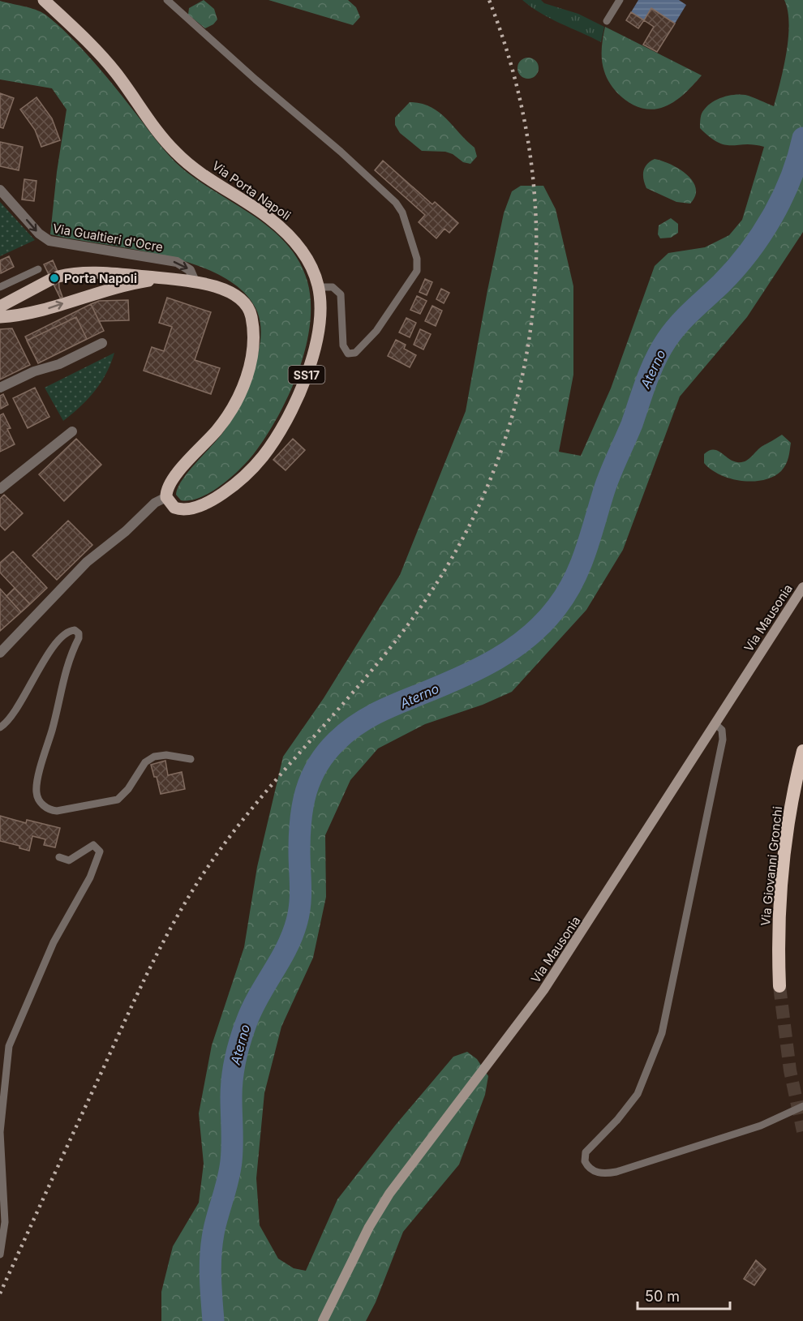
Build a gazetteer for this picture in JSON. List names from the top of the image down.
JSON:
{
  "streets": {
    "highway": ["Via Giovanni Gronchi"],
    "main road": ["Via Porta Napoli", "SS17", "Via Mausonia"],
    "street": ["Via Gualtieri d'Ocre"]
  },
  "one_way": ["Via Gualtieri d'Ocre"],
  "water": ["Aterno"],
  "places": ["Porta Napoli"],
  "scale_bar": "50 m"
}
